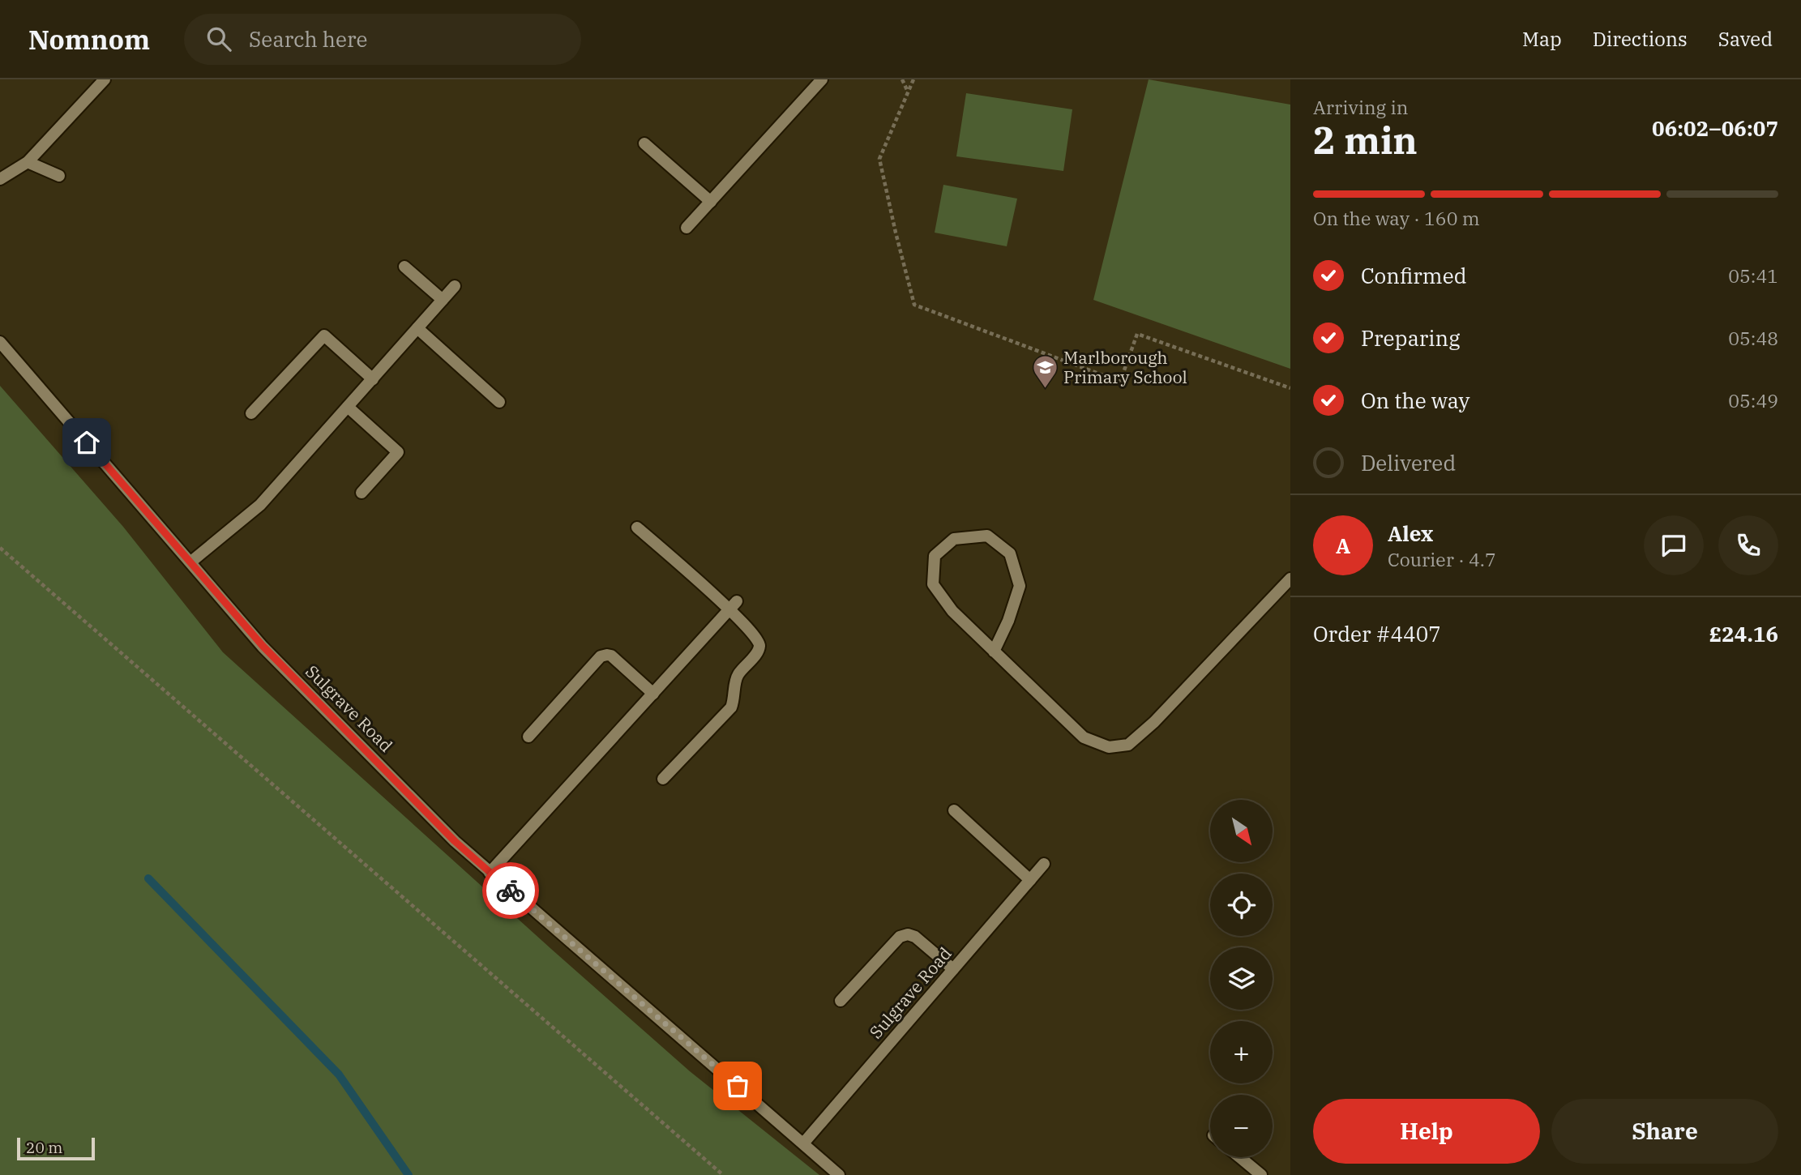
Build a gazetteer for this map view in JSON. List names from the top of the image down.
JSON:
{
  "streets": {
    "street": ["Sulgrave Road"]
  },
  "places": {
    "school or university": ["Marlborough Primary School"]
  },
  "scale_bar": "20 m",
  "north": "bottom right",
  "page": {
    "header": "Nomnom",
    "search": "Search here",
    "nav": ["Map", "Directions", "Saved"],
    "heading": ["2 min", "Arriving in", "06:02–06:07"],
    "panel": [
      "Alex",
      "Courier · 4.7",
      "Order #4407",
      "£24.16"
    ],
    "bar": "On the way · 160 m",
    "list": [
      ["Confirmed", "05:41"],
      ["Preparing", "05:48"],
      ["On the way", "05:49"],
      "Delivered"
    ],
    "round": "A",
    "map_buttons": ["+", "−"],
    "buttons": ["Help", "Share"],
    "scale": "20 m"
  }
}
